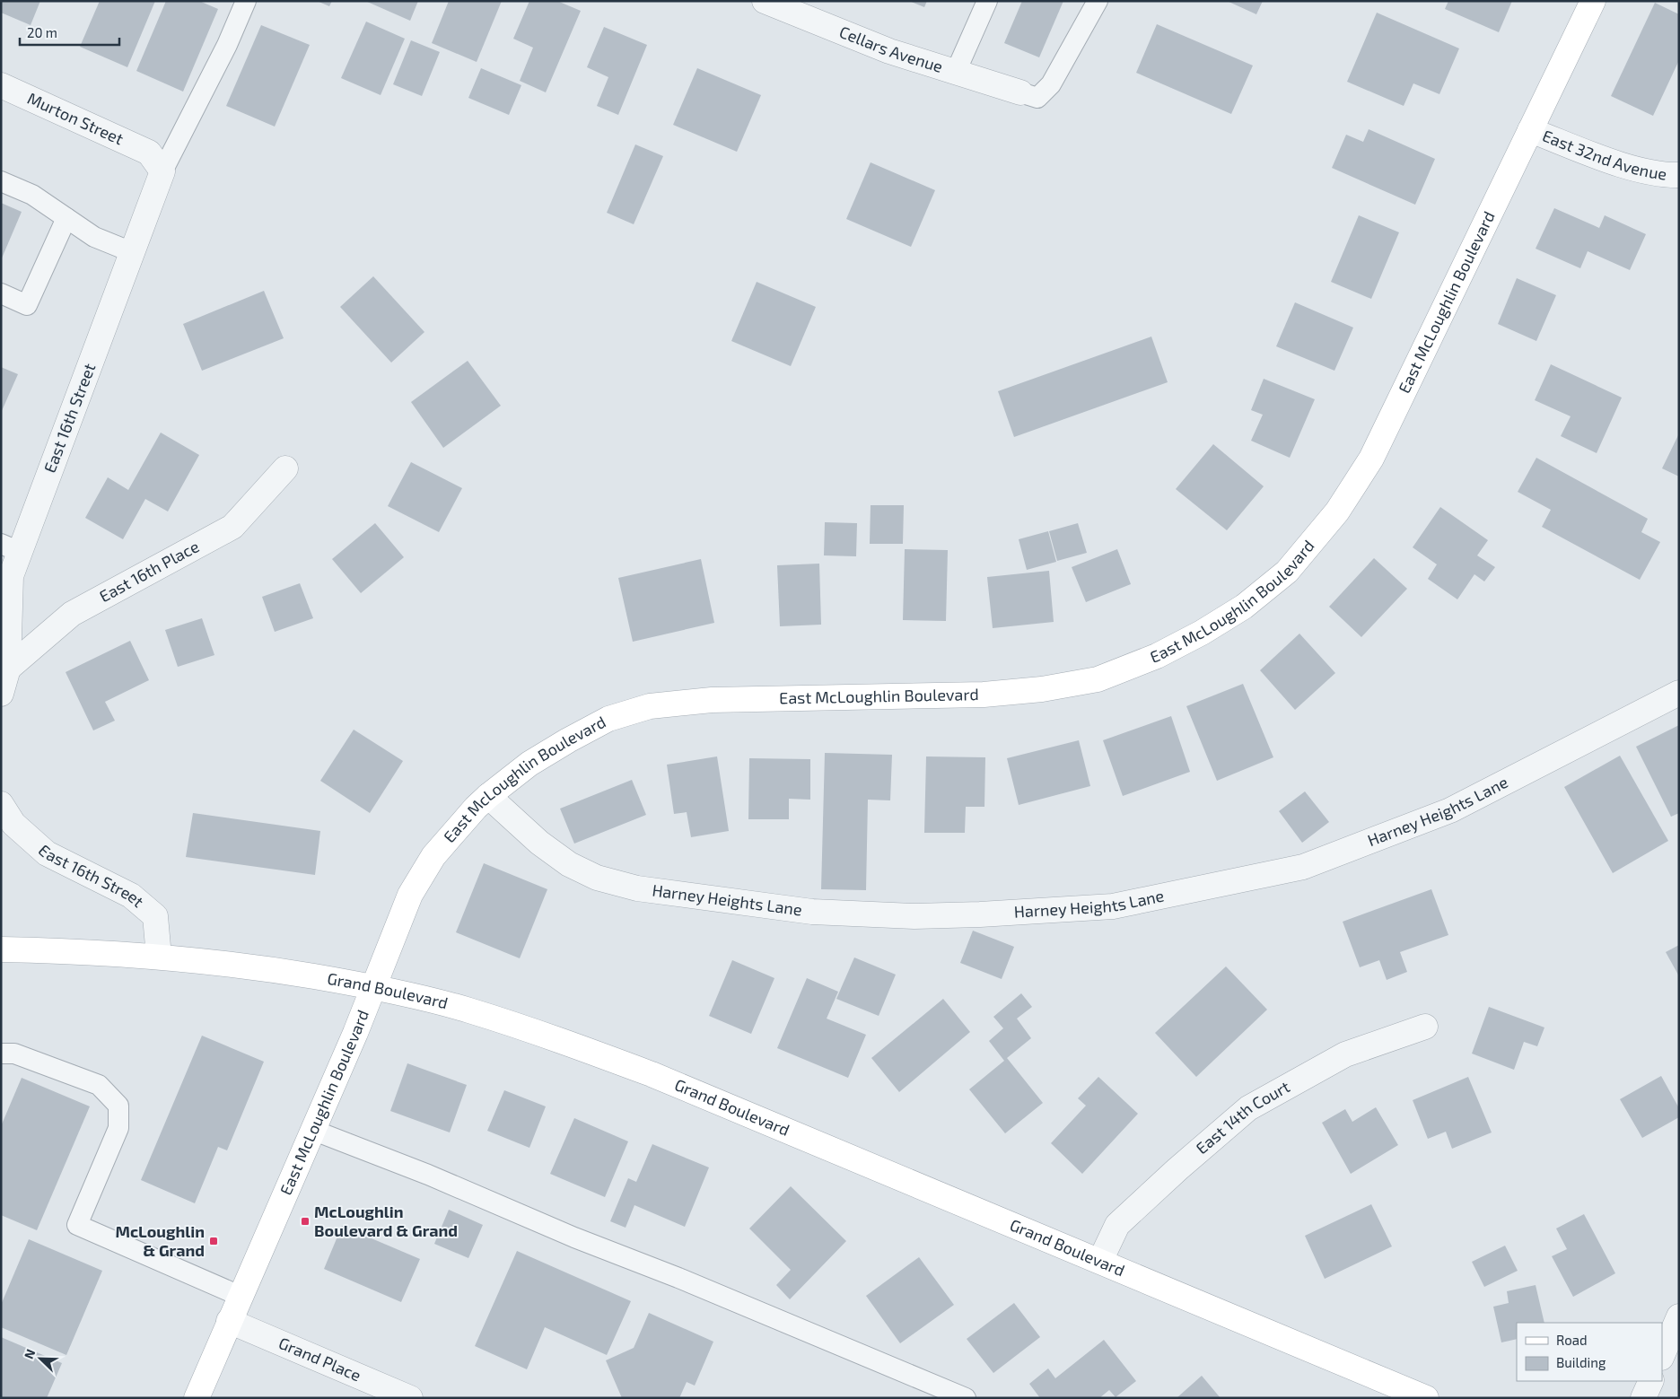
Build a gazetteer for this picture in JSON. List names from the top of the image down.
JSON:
{
  "streets": {
    "street": [
      "Cellars Avenue",
      "Murton Street",
      "East 32nd Avenue",
      "East McLoughlin Boulevard",
      "East 16th Street",
      "East 16th Place",
      "Harney Heights Lane",
      "Grand Boulevard",
      "East 14th Court",
      "Grand Place"
    ]
  },
  "crossings": [
    ["Murton Street", "East 16th Street"],
    ["East 32nd Avenue", "East McLoughlin Boulevard"],
    ["East McLoughlin Boulevard", "Harney Heights Lane"],
    ["East McLoughlin Boulevard", "Grand Boulevard"],
    ["East McLoughlin Boulevard", "Grand Place"],
    ["East 16th Street", "East 16th Place"],
    ["East 16th Street", "Grand Boulevard"],
    ["Grand Boulevard", "East 14th Court"]
  ],
  "places": {
    "transit": ["McLoughlin Boulevard & Grand", "McLoughlin & Grand"]
  },
  "legend": ["Road", "Building"],
  "scale_bar": "20 m",
  "north": "top left"
}
